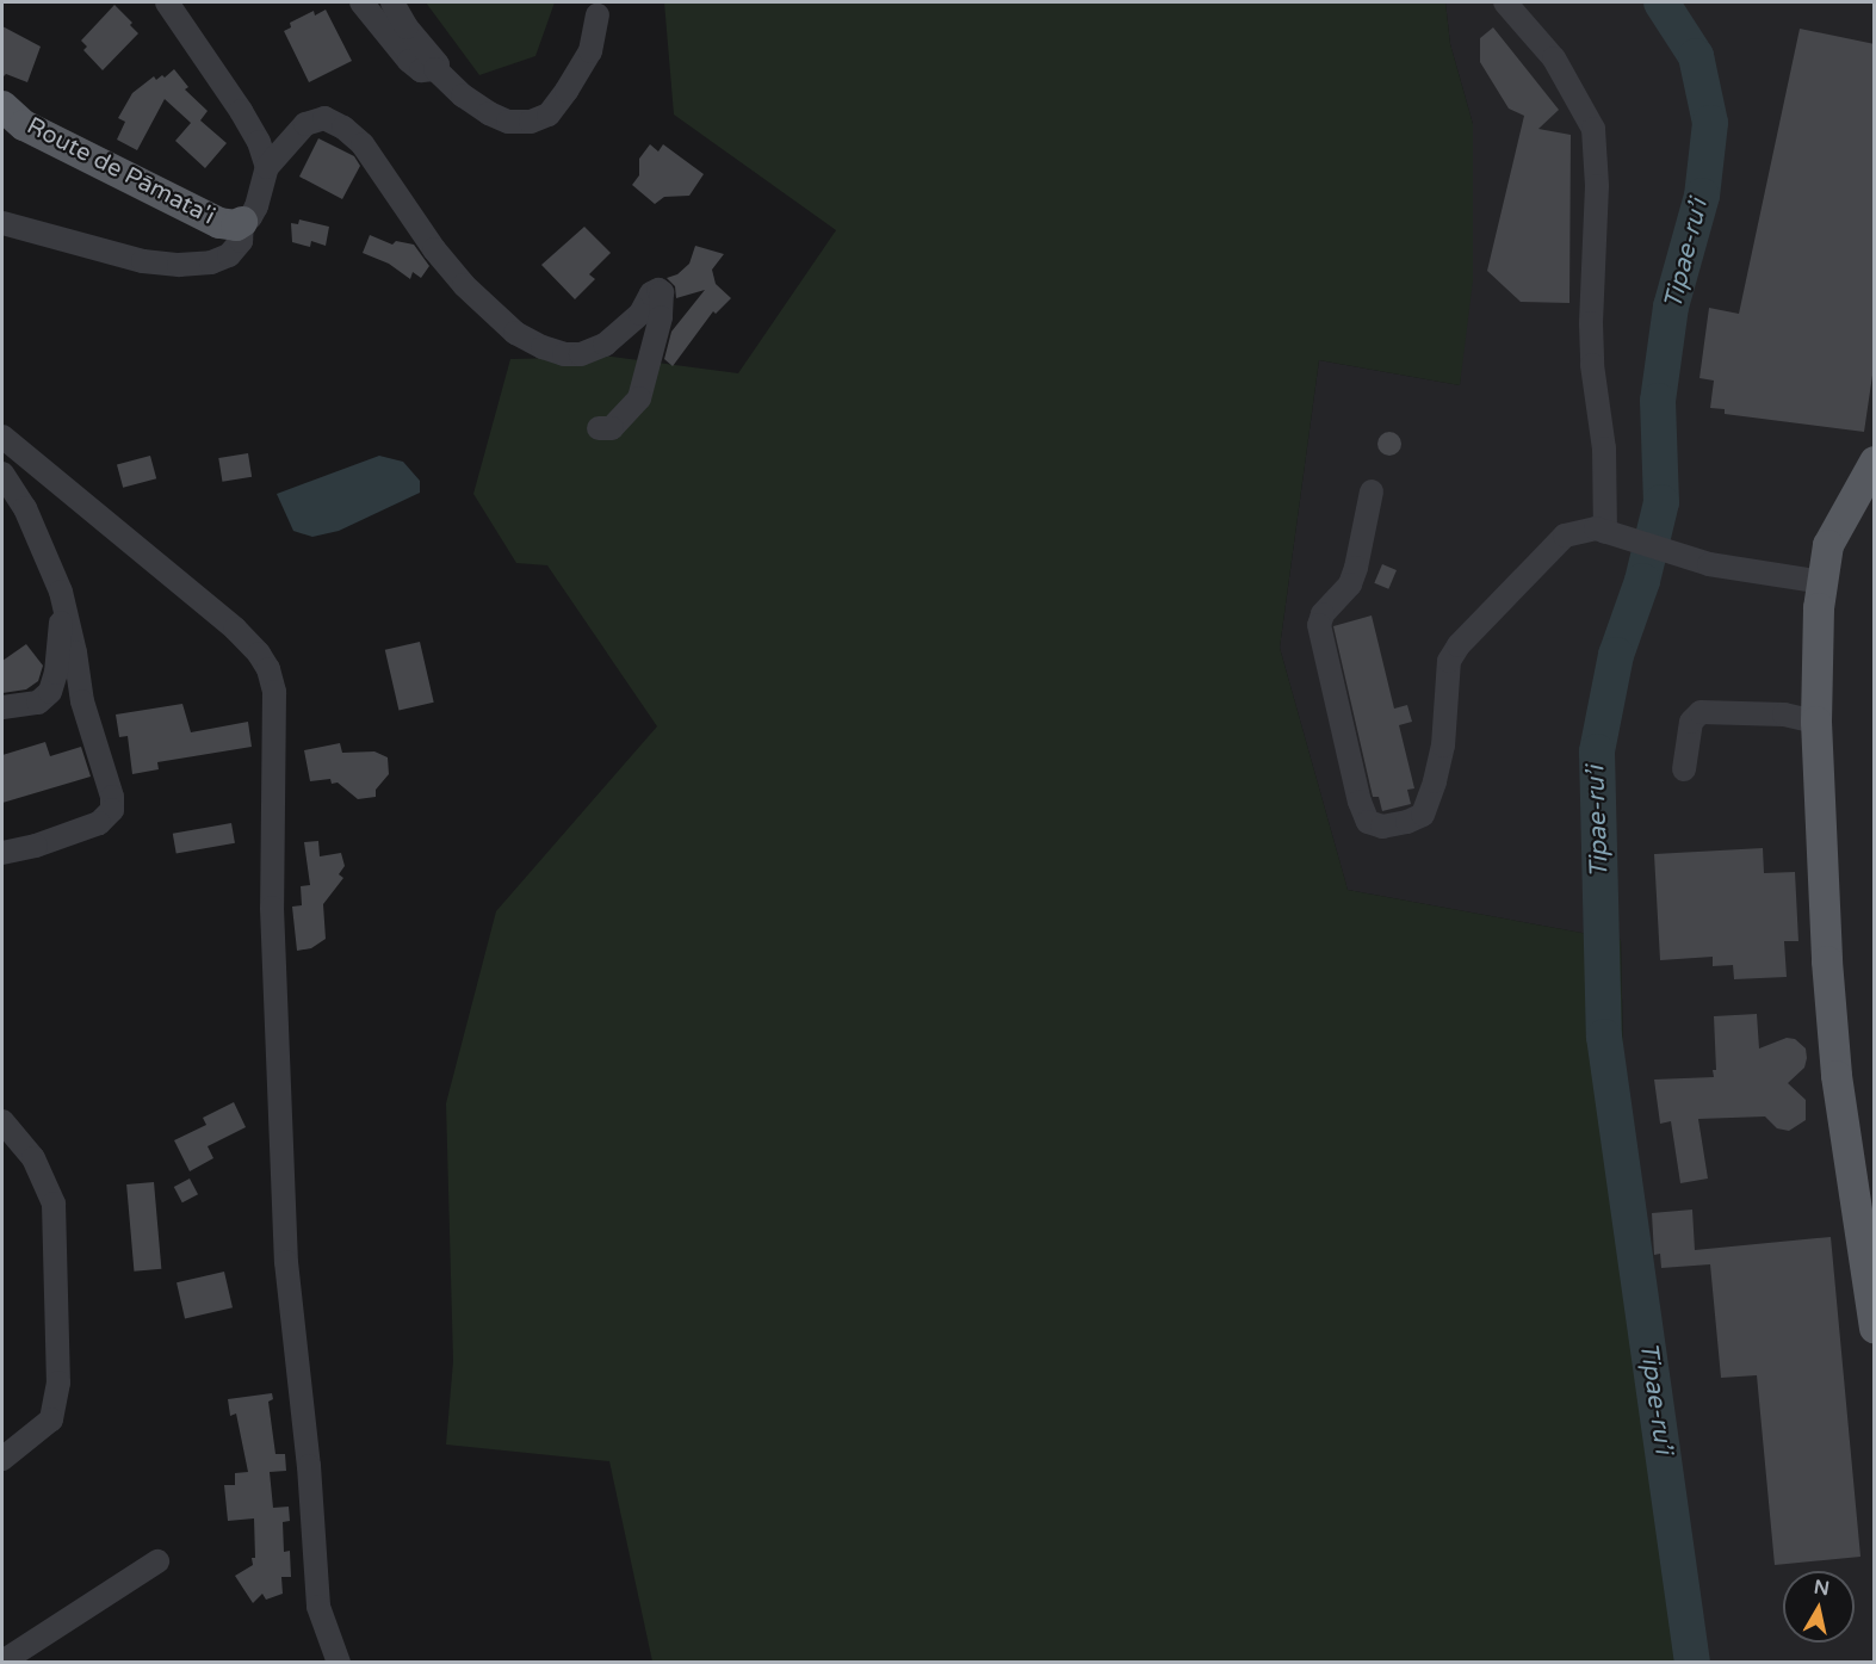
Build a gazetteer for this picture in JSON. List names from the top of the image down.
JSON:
{
  "streets": {
    "main road": ["Route de Pāmata'i"]
  },
  "water": ["Tipae-ru’i"],
  "north": "top"
}
